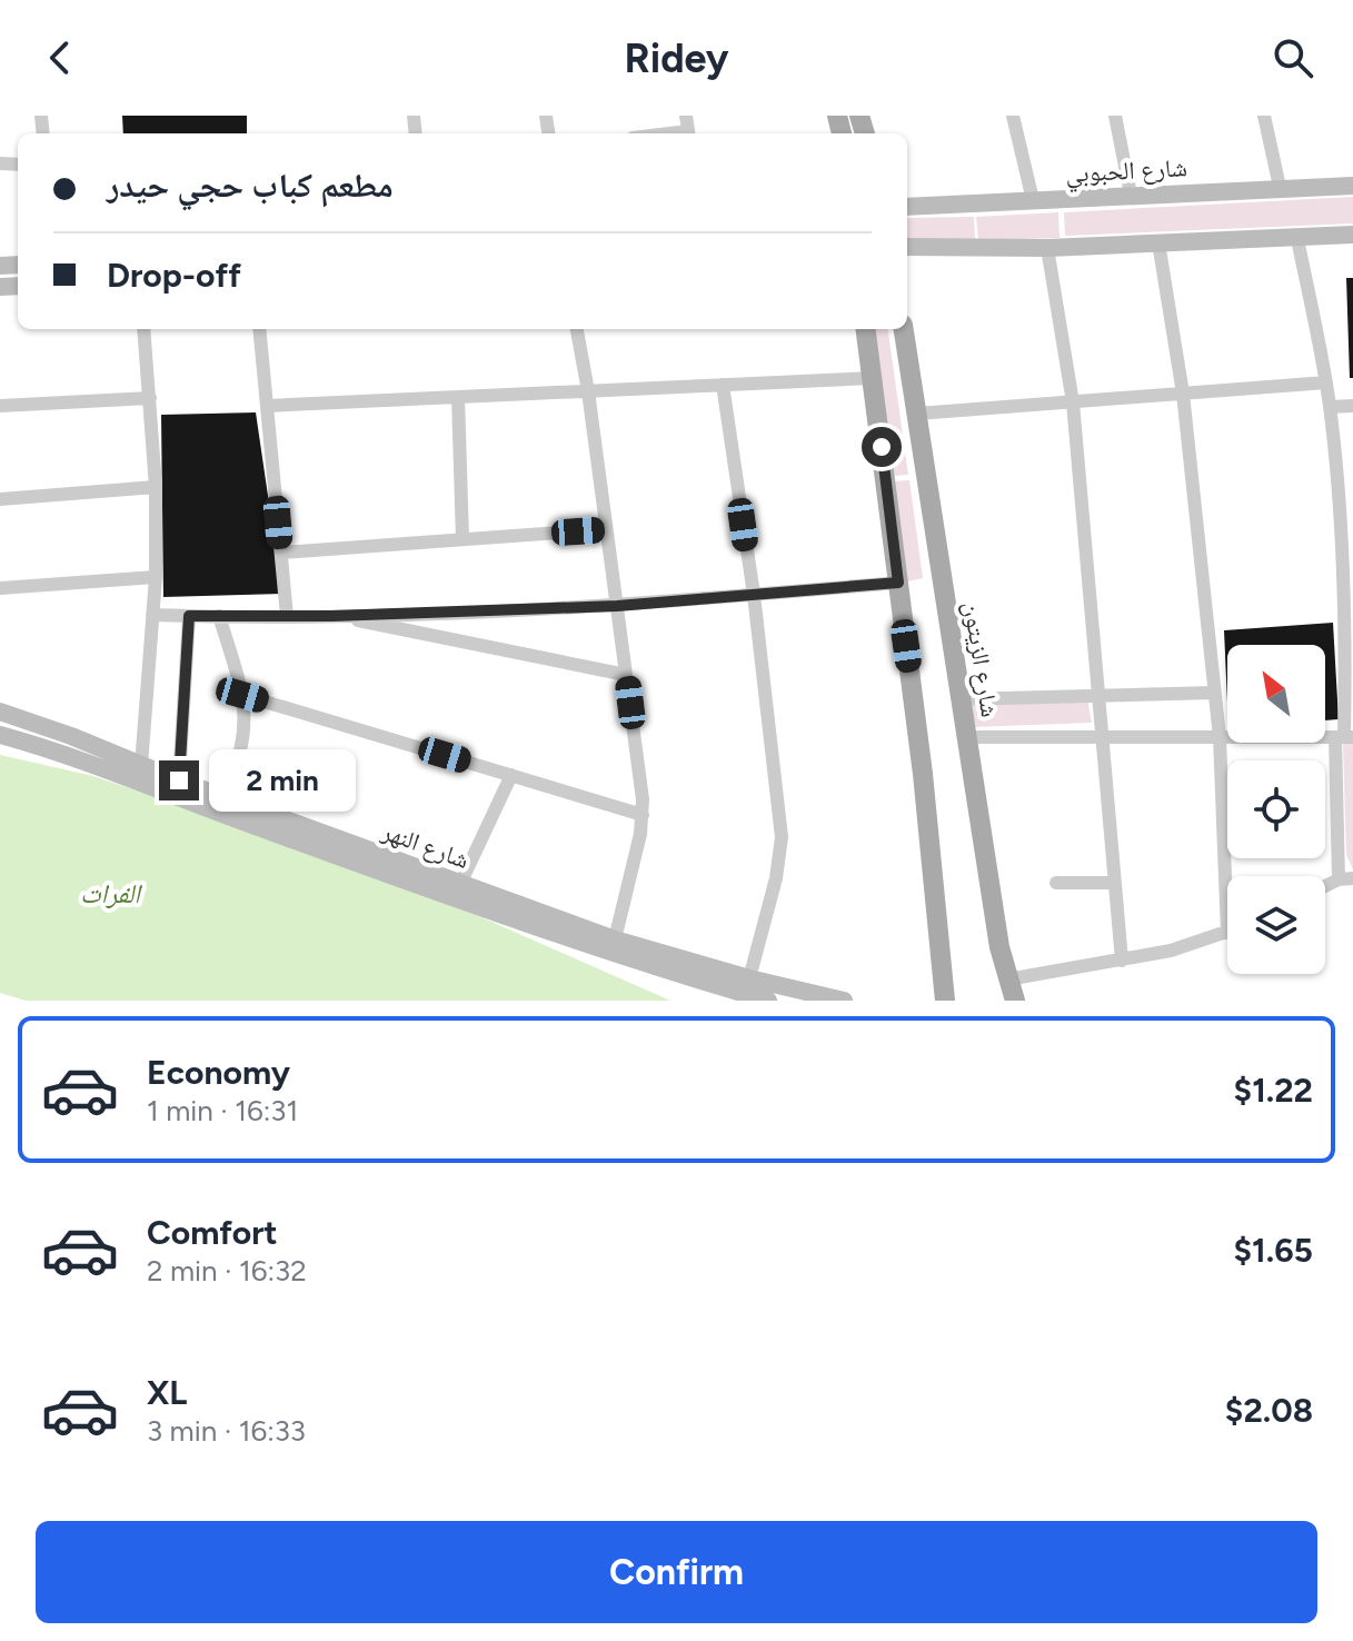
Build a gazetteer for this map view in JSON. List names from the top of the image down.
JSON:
{
  "streets": {
    "main road": ["شارع الحبوبي", "شارع الزيتون", "شارع النهر"]
  },
  "water": ["الفرات"],
  "north": "top left",
  "page": {
    "header": "Ridey",
    "banner": ["مطعم كباب حجي حيدر", "Drop-off"],
    "bubble": "2 min",
    "list": [
      {
        "name": "Economy",
        "note": "1 min · 16:31",
        "value": "$1.22"
      },
      {
        "name": "Comfort",
        "note": "2 min · 16:32",
        "value": "$1.65"
      },
      {
        "name": "XL",
        "note": "3 min · 16:33",
        "value": "$2.08"
      }
    ],
    "buttons": "Confirm"
  }
}
